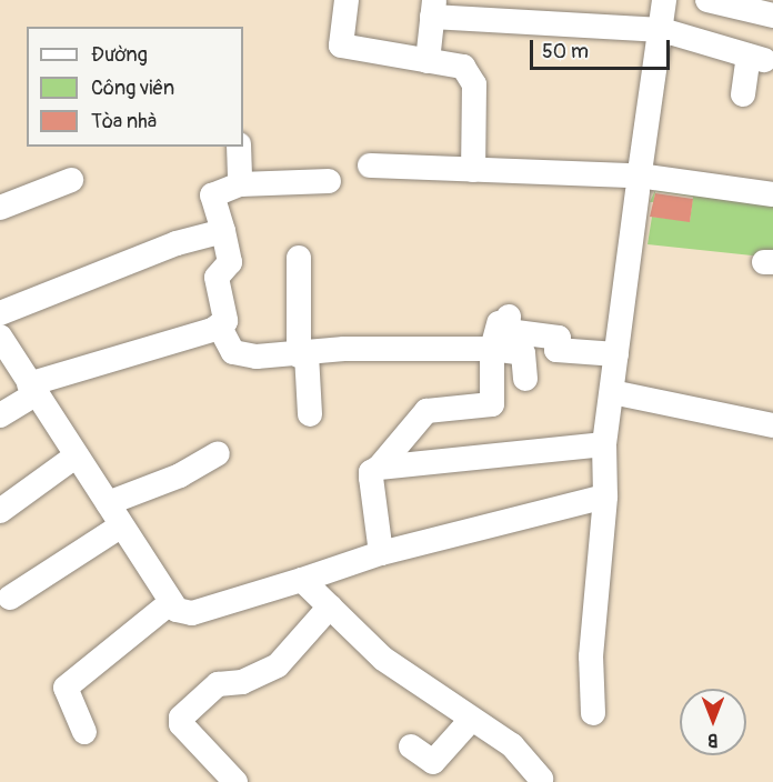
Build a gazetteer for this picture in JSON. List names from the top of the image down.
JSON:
{
  "legend": ["Đường", "Công viên", "Tòa nhà"],
  "scale_bar": "50 m",
  "north": "bottom"
}
